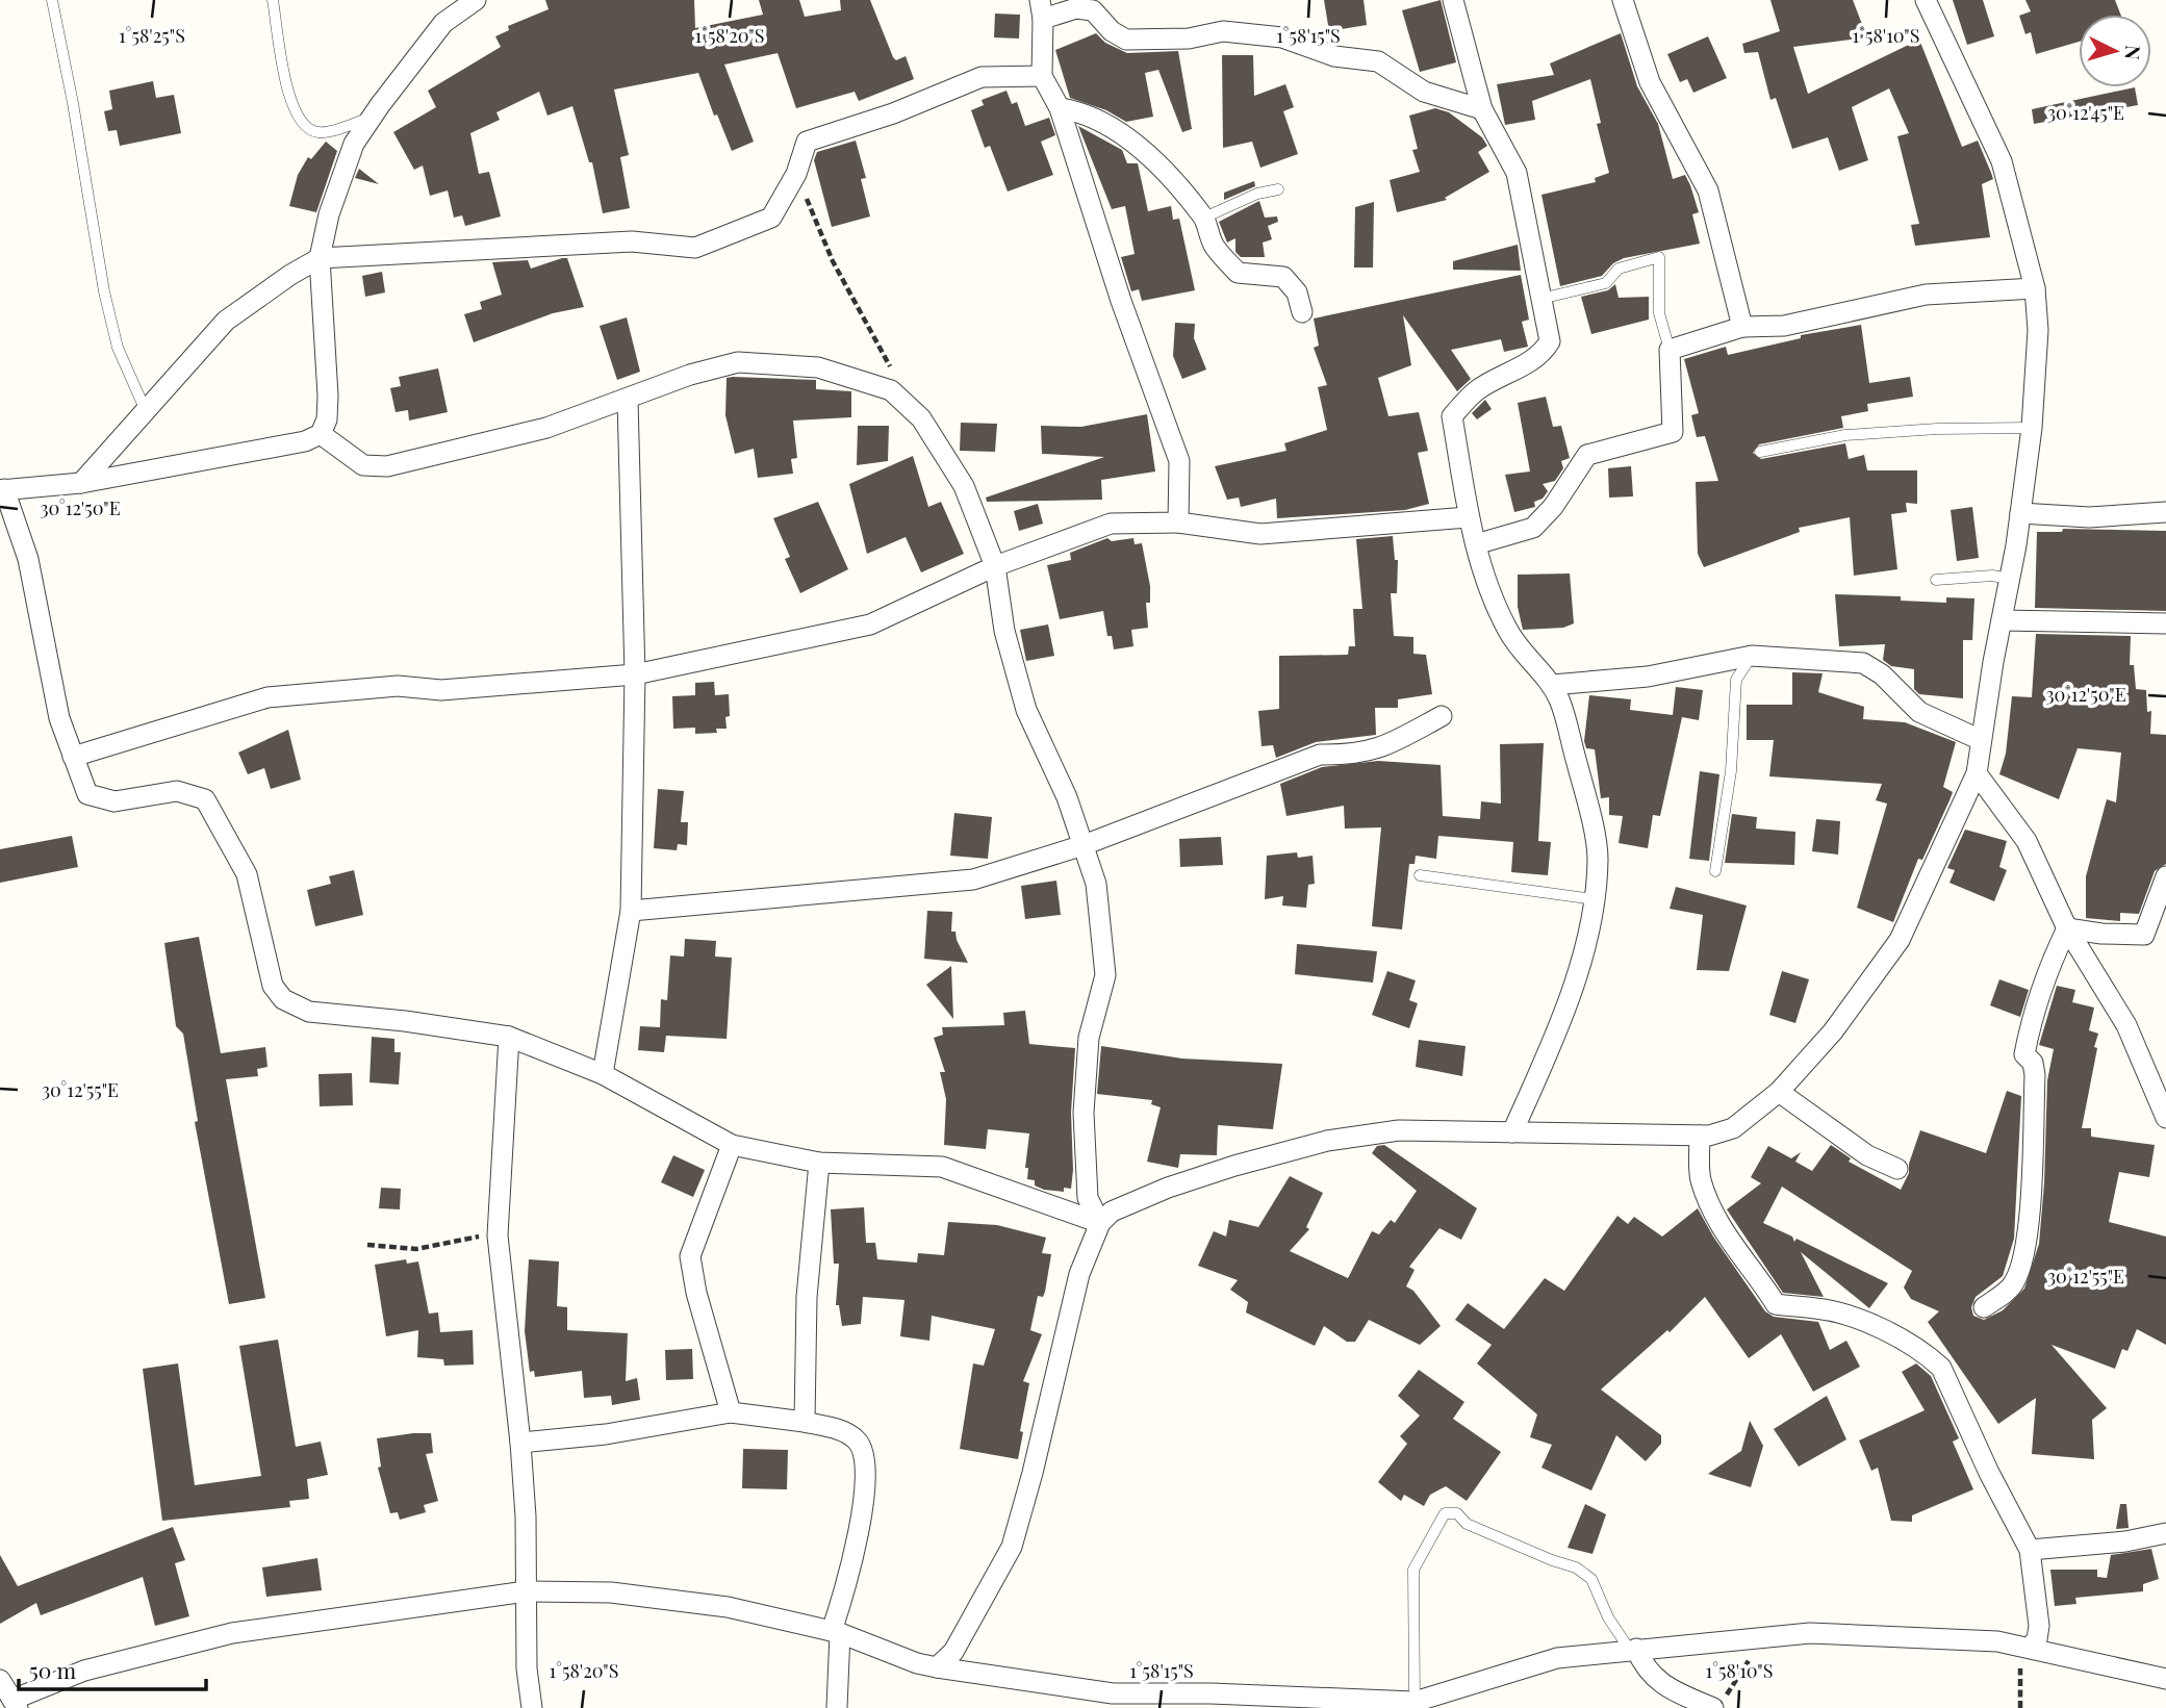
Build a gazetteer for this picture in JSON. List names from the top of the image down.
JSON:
{
  "scale_bar": "50 m",
  "north": "right",
  "coordinates": [
    "1°58'25\"S",
    "1°58'20\"S",
    "1°58'15\"S",
    "1°58'10\"S",
    "30°12'45\"E",
    "30°12'50\"E",
    "30°12'55\"E"
  ]
}
